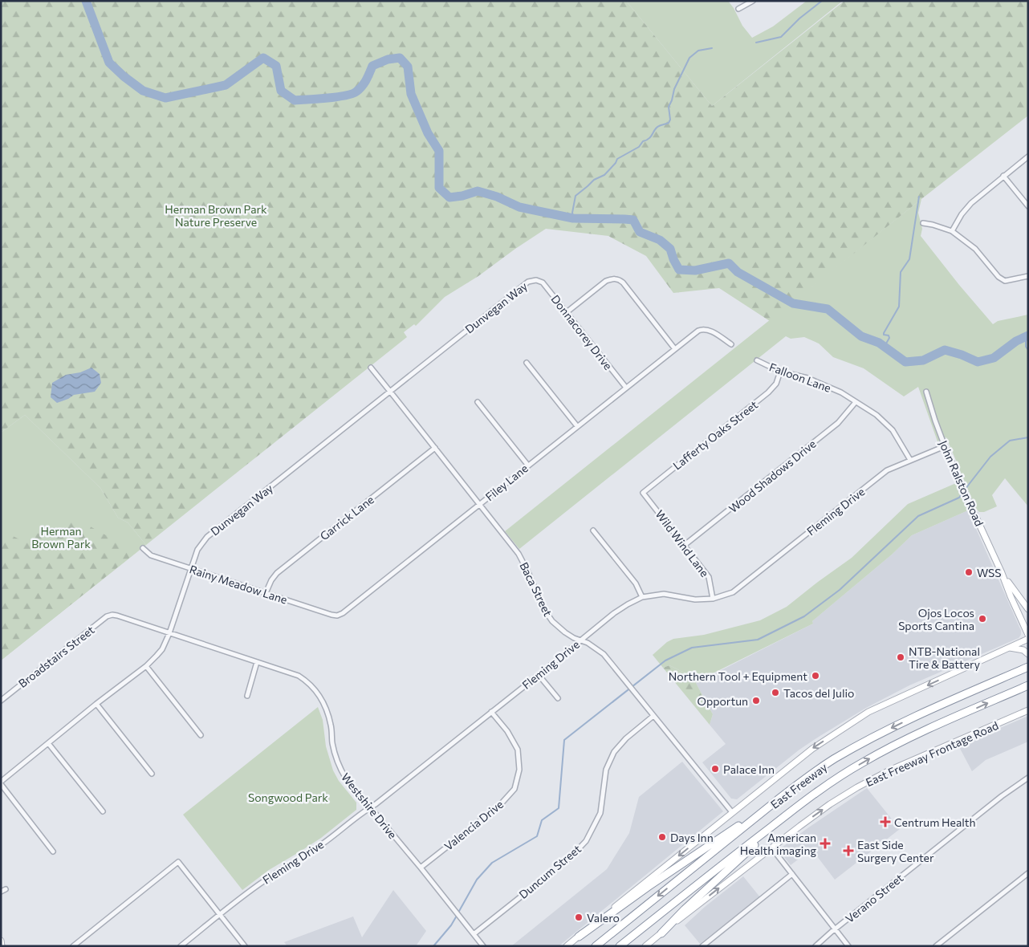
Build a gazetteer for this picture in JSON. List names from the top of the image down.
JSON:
{
  "streets": {
    "highway": ["East Freeway"],
    "main road": ["John Ralston Road", "East Freeway Frontage Road"],
    "street": [
      "Dunvegan Way",
      "Donnacorey Drive",
      "Falloon Lane",
      "Lafferty Oaks Street",
      "Wood Shadows Drive",
      "Filey Lane",
      "Fleming Drive",
      "Garrick Lane",
      "Wild Wind Lane",
      "Rainy Meadow Lane",
      "Baca Street",
      "Broadstairs Street",
      "Westshire Drive",
      "Valencia Drive",
      "Duncum Street",
      "Verano Street"
    ]
  },
  "crossings": [
    ["Dunvegan Way", "Donnacorey Drive"],
    ["Dunvegan Way", "Rainy Meadow Lane"],
    ["Dunvegan Way", "Baca Street"],
    ["Dunvegan Way", "Westshire Drive"],
    ["Donnacorey Drive", "Filey Lane"],
    ["Falloon Lane", "Lafferty Oaks Street"],
    ["Falloon Lane", "Wood Shadows Drive"],
    ["Falloon Lane", "Fleming Drive"],
    ["Lafferty Oaks Street", "Wild Wind Lane"],
    ["Wood Shadows Drive", "Wild Wind Lane"],
    ["Filey Lane", "Rainy Meadow Lane"],
    ["Filey Lane", "Baca Street"],
    ["John Ralston Road", "Fleming Drive"],
    ["Fleming Drive", "Wild Wind Lane"],
    ["Fleming Drive", "Baca Street"],
    ["Fleming Drive", "Westshire Drive"],
    ["Fleming Drive", "Valencia Drive"],
    ["Garrick Lane", "Rainy Meadow Lane"],
    ["Garrick Lane", "Baca Street"],
    ["Baca Street", "Duncum Street"],
    ["Broadstairs Street", "Westshire Drive"],
    ["Westshire Drive", "Valencia Drive"],
    ["Westshire Drive", "Duncum Street"]
  ],
  "one_way": ["East Freeway Frontage Road"],
  "parks": ["Herman Brown Park Nature Preserve", "Herman Brown Park", "Songwood Park"],
  "places": {
    "other": [
      "WSS",
      "Ojos Locos Sports Cantina",
      "NTB-National Tire & Battery",
      "Northern Tool + Equipment",
      "Tacos del Julio",
      "Opportun",
      "Palace Inn",
      "Days Inn",
      "Valero"
    ],
    "health": ["Centrum Health", "American Health imaging", "East Side Surgery Center"]
  }
}
